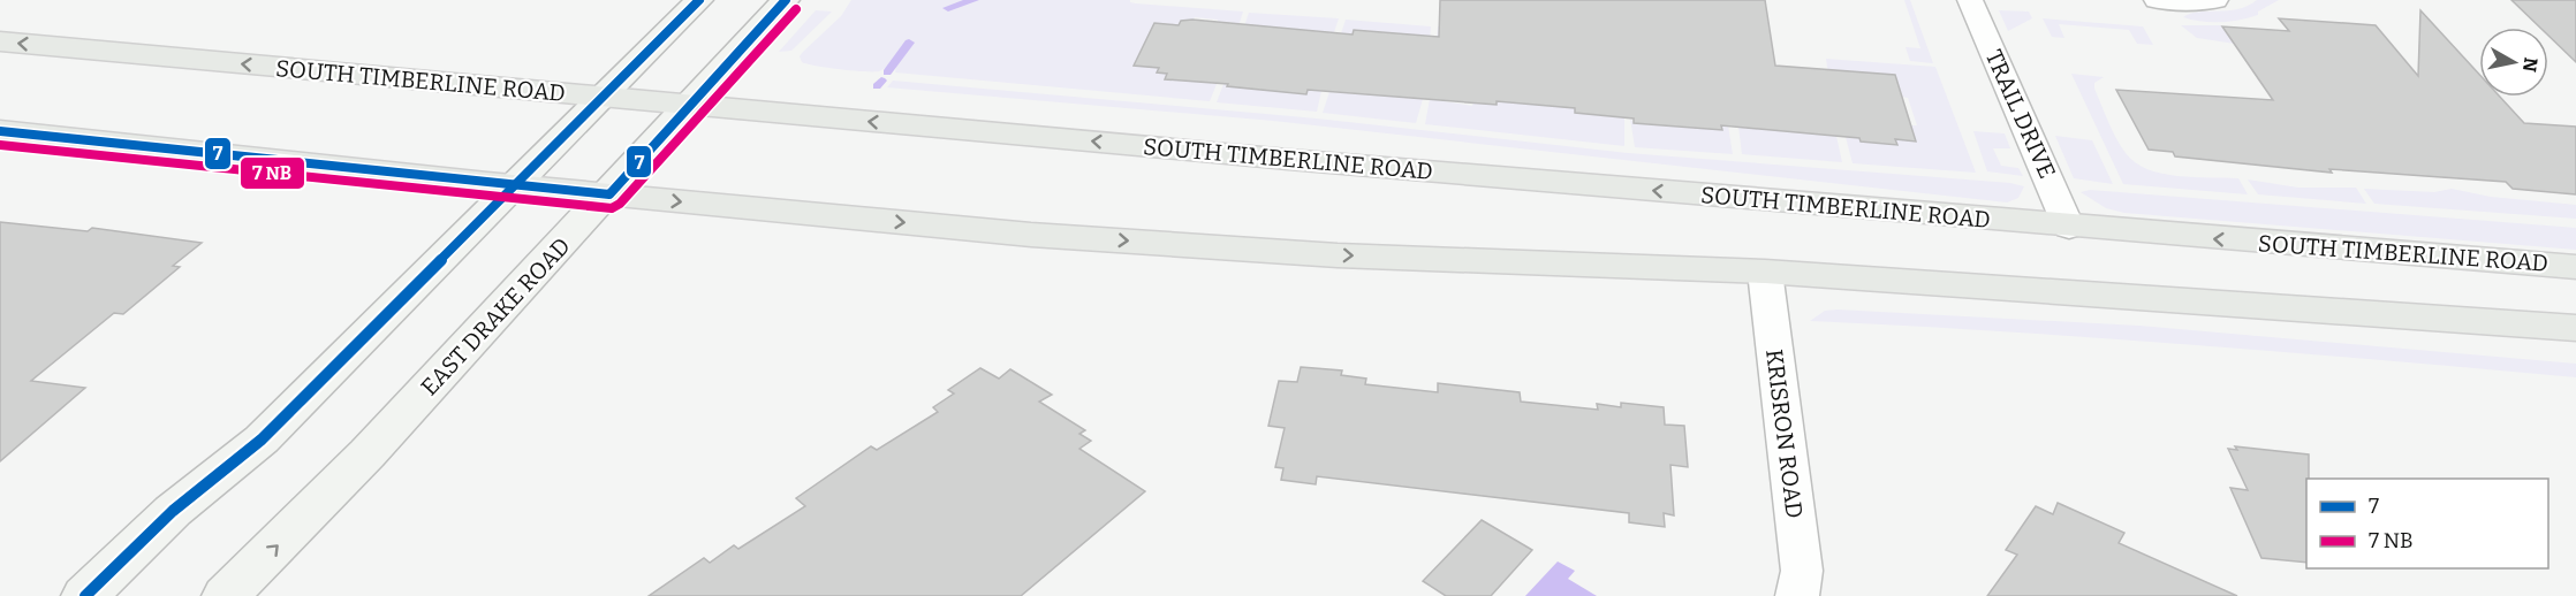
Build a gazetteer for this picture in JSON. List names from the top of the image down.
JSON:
{
  "streets": {
    "main road": ["SOUTH TIMBERLINE ROAD", "EAST DRAKE ROAD"],
    "street": ["TRAIL DRIVE", "KRISRON ROAD"]
  },
  "crossings": [
    ["SOUTH TIMBERLINE ROAD", "TRAIL DRIVE"],
    ["SOUTH TIMBERLINE ROAD", "EAST DRAKE ROAD"]
  ],
  "lines": ["transit line 7"],
  "legend": ["7", "7 NB"],
  "north": "right"
}
